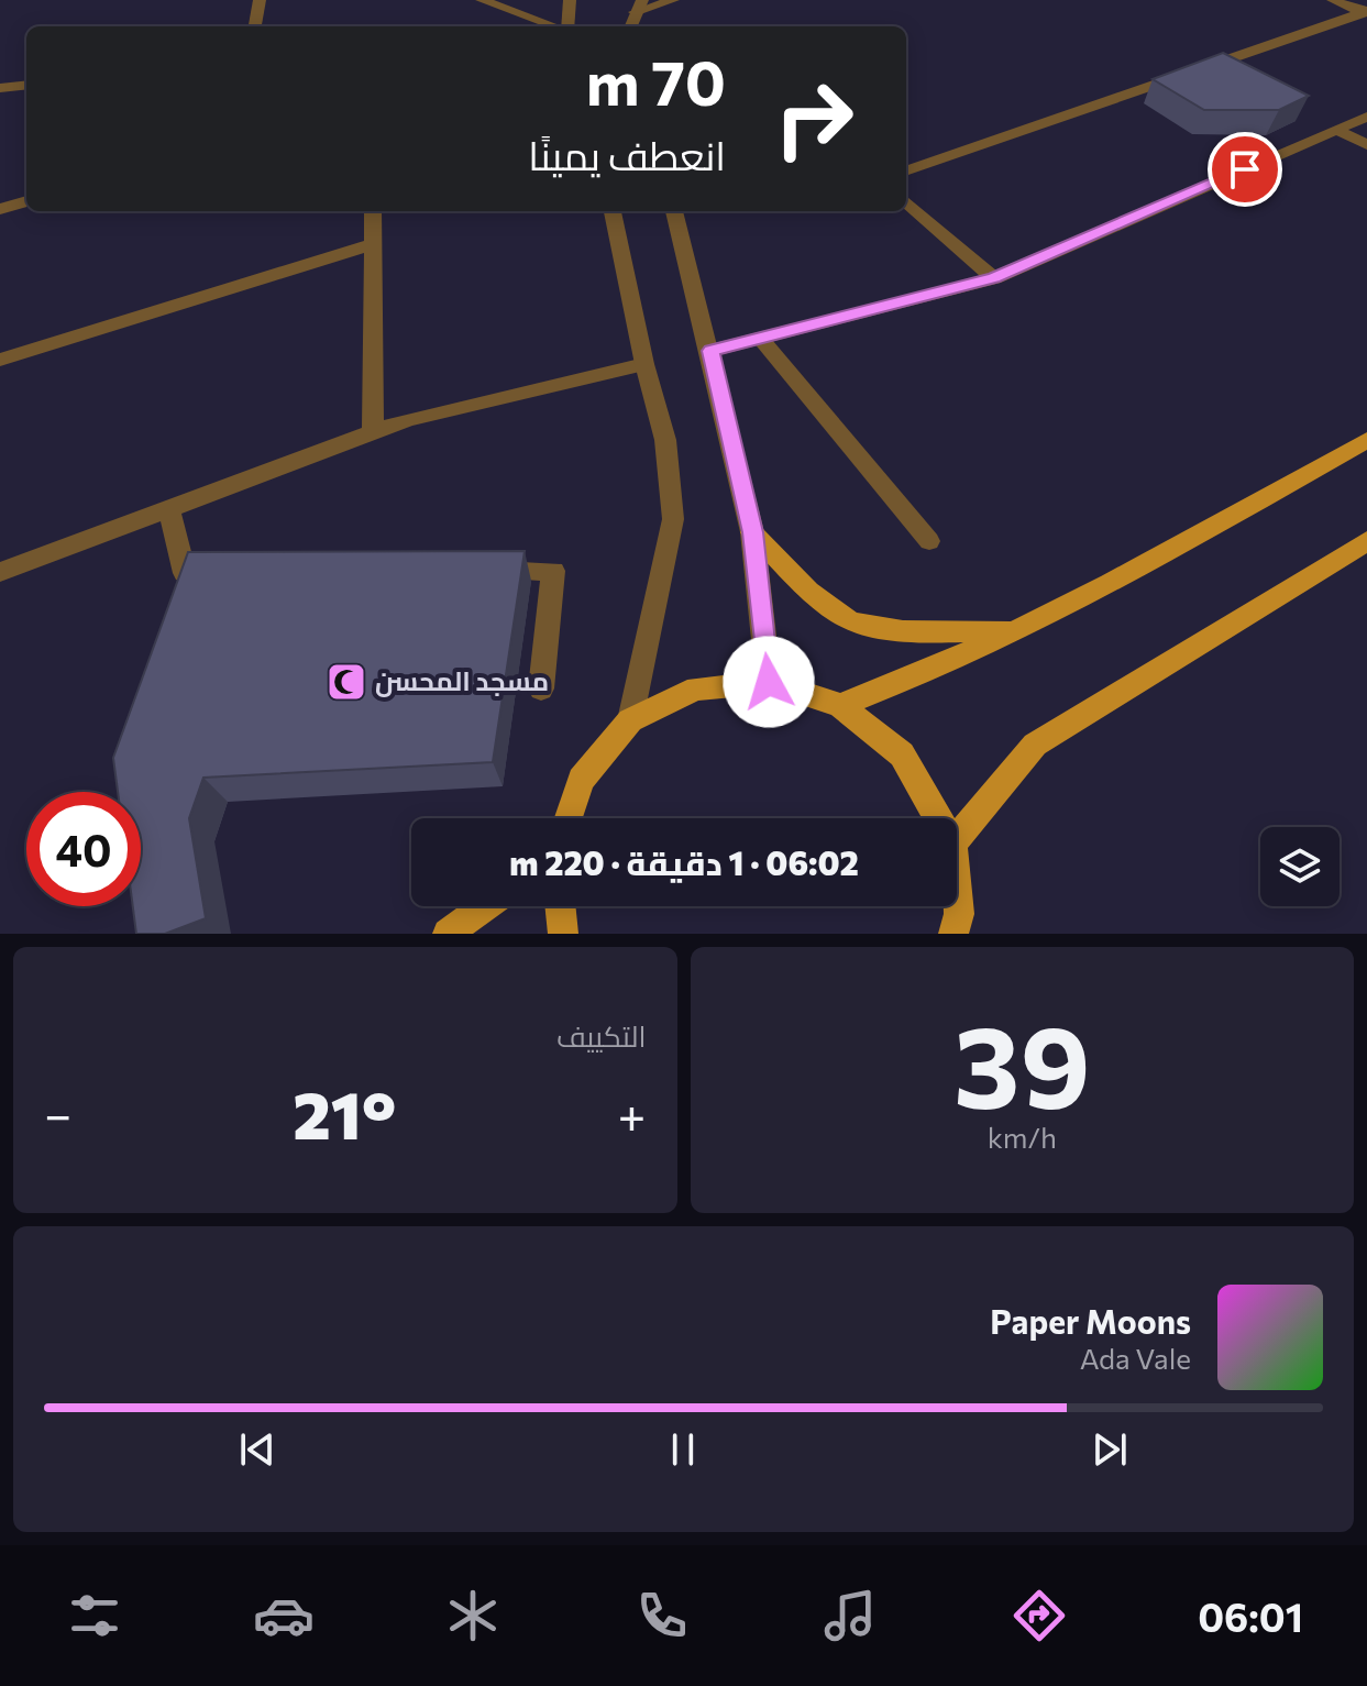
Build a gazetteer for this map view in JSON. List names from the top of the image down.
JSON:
{
  "places": {
    "mosque": ["مسجد المحسن"]
  },
  "page": {
    "turn": ["70 m", "انعطف يمينًا"],
    "limit": "40",
    "trip": "06:02 · 1 دقيقة · 220 m",
    "tile": [
      ["39", "km/h"],
      "التكييف"
    ],
    "heat": ["−", "21°", "+"],
    "song": ["Paper Moons", "Ada Vale"],
    "tabs": "06:01"
  }
}
